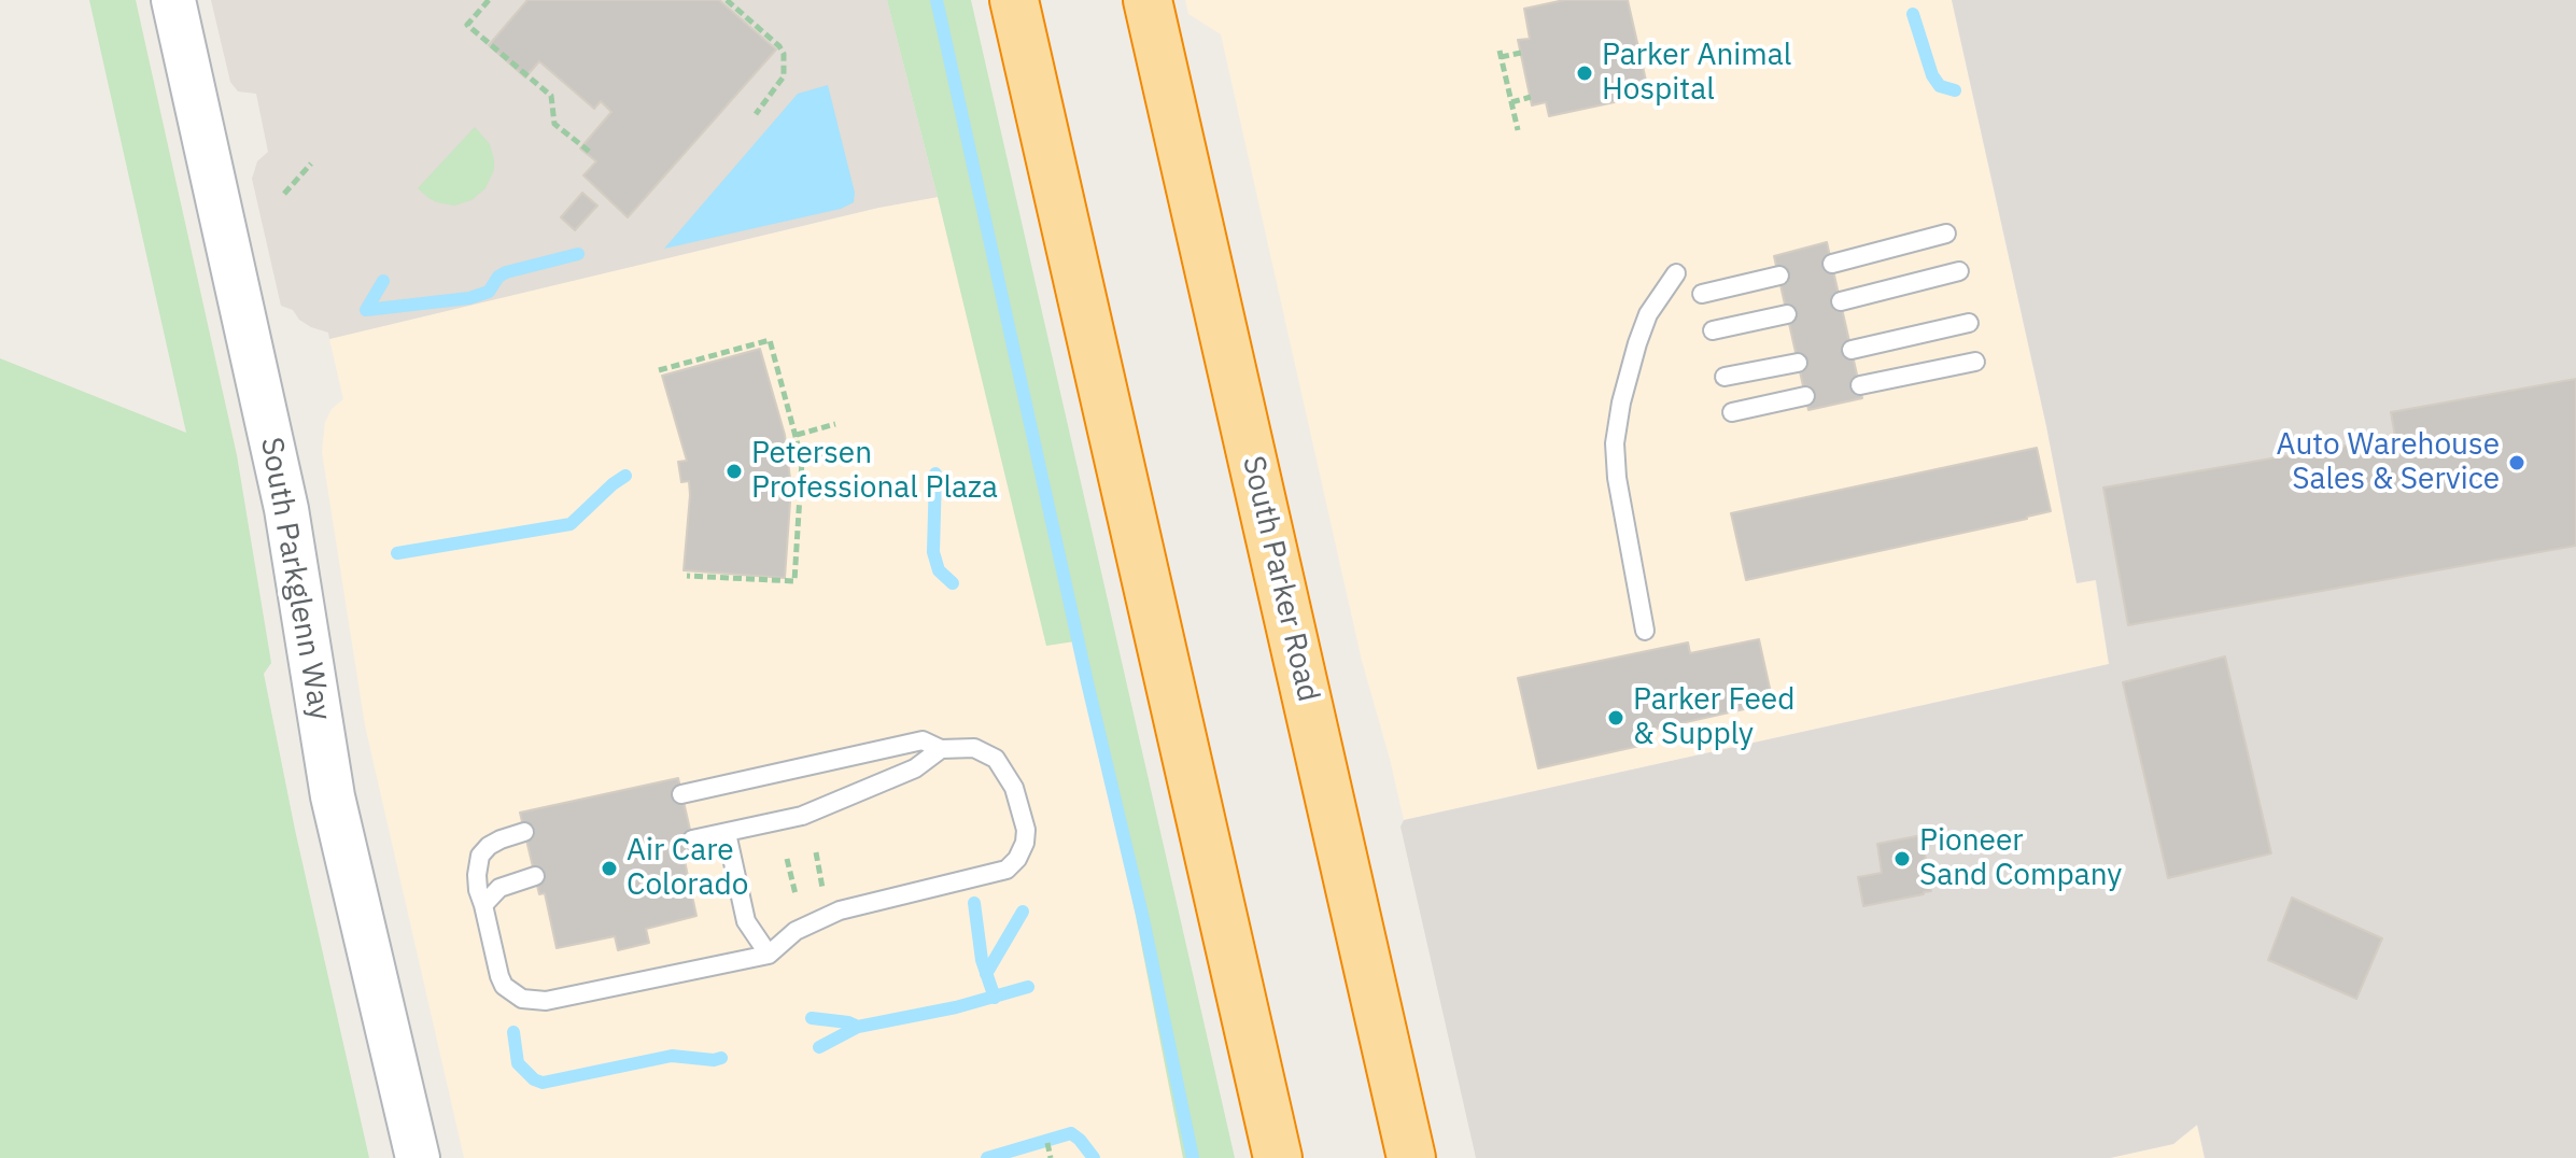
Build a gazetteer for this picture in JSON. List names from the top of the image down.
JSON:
{
  "streets": {
    "highway": ["South Parker Road"],
    "street": ["South Parkglenn Way"]
  },
  "places": [
    "Parker Animal Hospital",
    "Auto Warehouse Sales & Service",
    "Petersen Professional Plaza",
    "Parker Feed & Supply",
    "Pioneer Sand Company",
    "Air Care Colorado"
  ]
}
